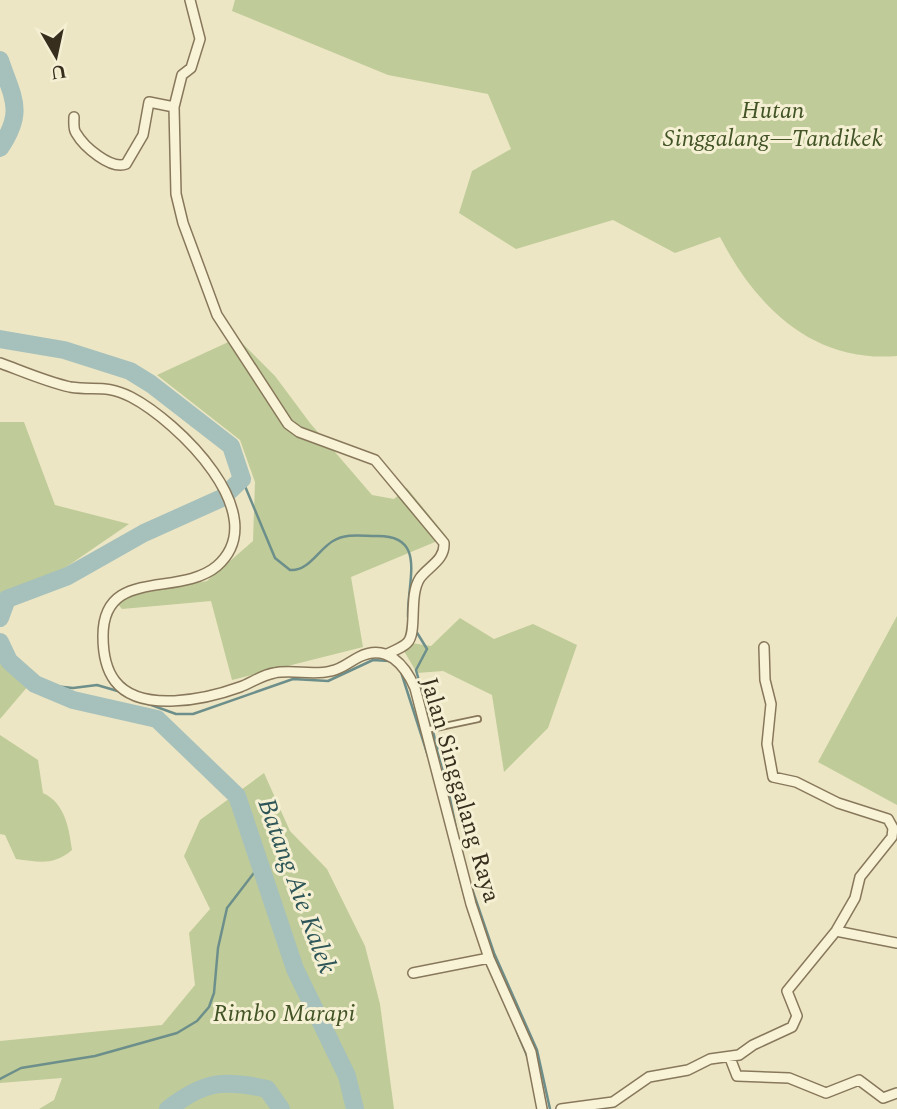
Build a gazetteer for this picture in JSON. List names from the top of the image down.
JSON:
{
  "streets": {
    "street": ["Jalan Singgalang Raya"]
  },
  "water": ["Batang Aie Kalek"],
  "parks": ["Hutan Singgalang—Tandikek", "Rimbo Marapi"],
  "north": "bottom"
}
